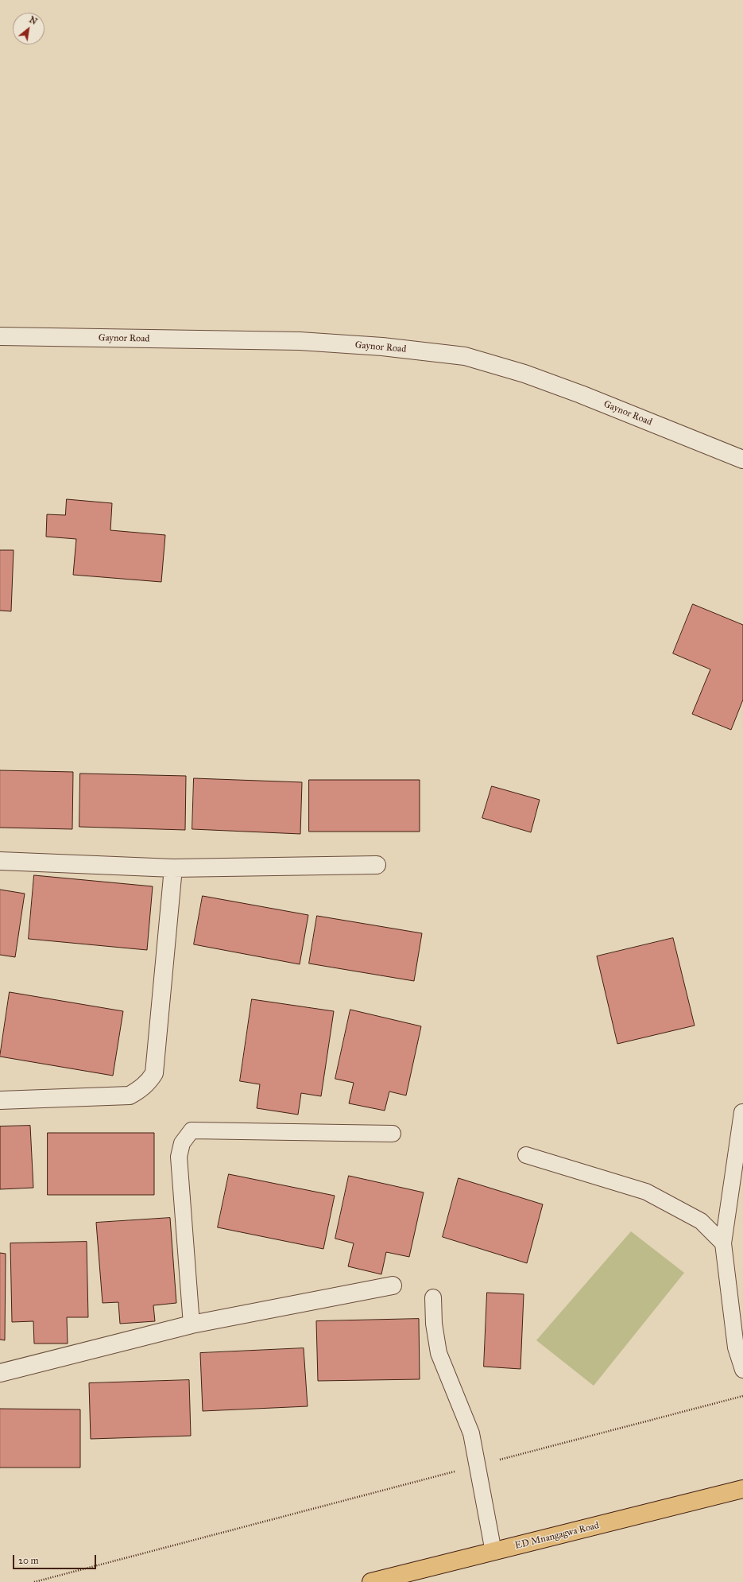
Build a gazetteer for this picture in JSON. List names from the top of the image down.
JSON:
{
  "streets": {
    "highway": ["ED Mnangagwa Road"],
    "street": ["Gaynor Road"]
  },
  "scale_bar": "20 m",
  "north": "top right"
}
